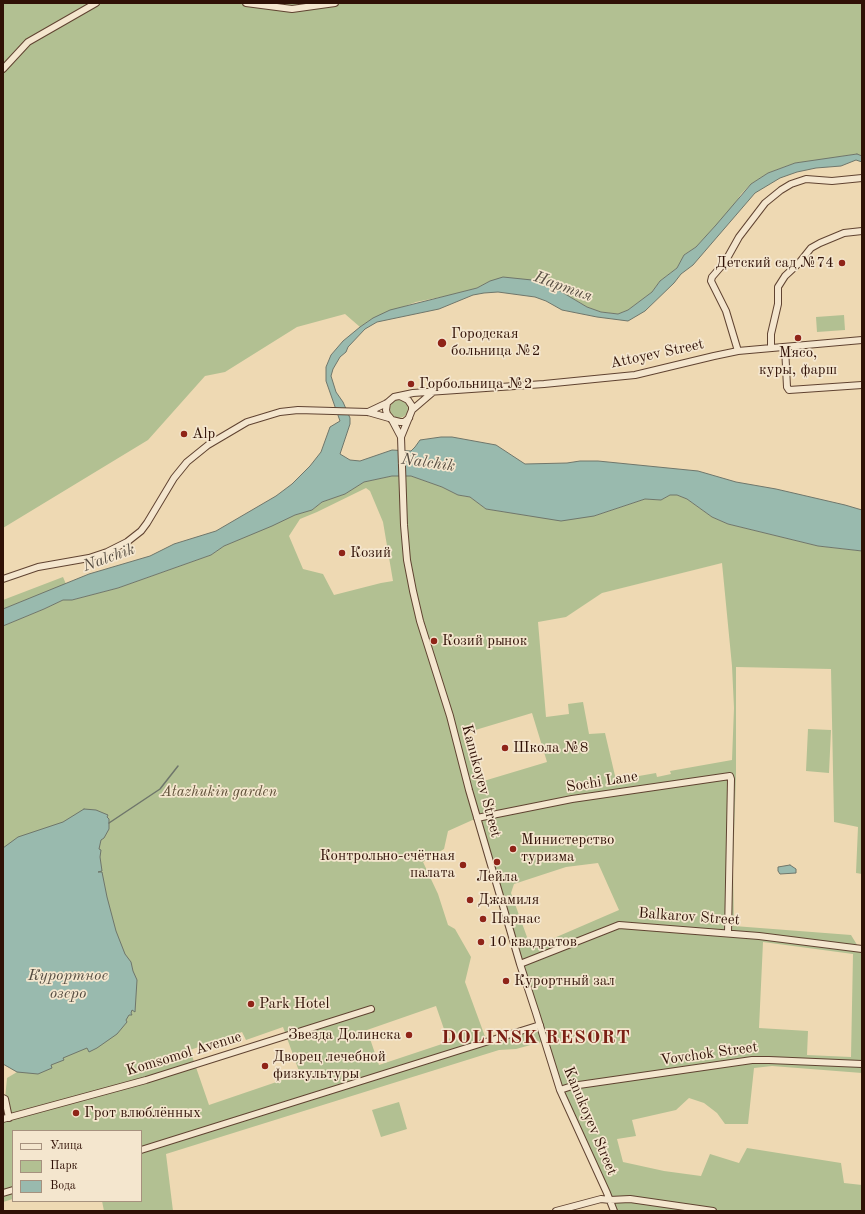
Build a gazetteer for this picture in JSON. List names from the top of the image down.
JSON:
{
  "streets": {
    "street": [
      "Attoyev Street",
      "Kanukoyev Street",
      "Sochi Lane",
      "Balkarov Street",
      "Komsomol Avenue",
      "Vovchok Street"
    ]
  },
  "crossings": [
    ["Kanukoyev Street", "Sochi Lane"],
    ["Kanukoyev Street", "Balkarov Street"],
    ["Kanukoyev Street", "Vovchok Street"],
    ["Sochi Lane", "Balkarov Street"]
  ],
  "districts": ["DOLINSK RESORT"],
  "water": ["Нартия", "Nalchik", "Курортное озеро"],
  "parks": ["Atazhukin garden"],
  "places": [
    "Детский сад №74",
    "Мясо, куры, фарш",
    "Городская больница №2",
    "Горбольница №2",
    "Alp",
    "Козий",
    "Козий рынок",
    "Школа №8",
    "Министерство туризма",
    "Лейла",
    "Контрольно-счётная палата",
    "Джамиля",
    "Парнас",
    "10 квадратов",
    "Курортный зал",
    "Park Hotel",
    "Звезда Долинска",
    "Дворец лечебной физкультуры",
    "Грот влюблённых"
  ],
  "legend": ["Улица", "Парк", "Вода"]
}
